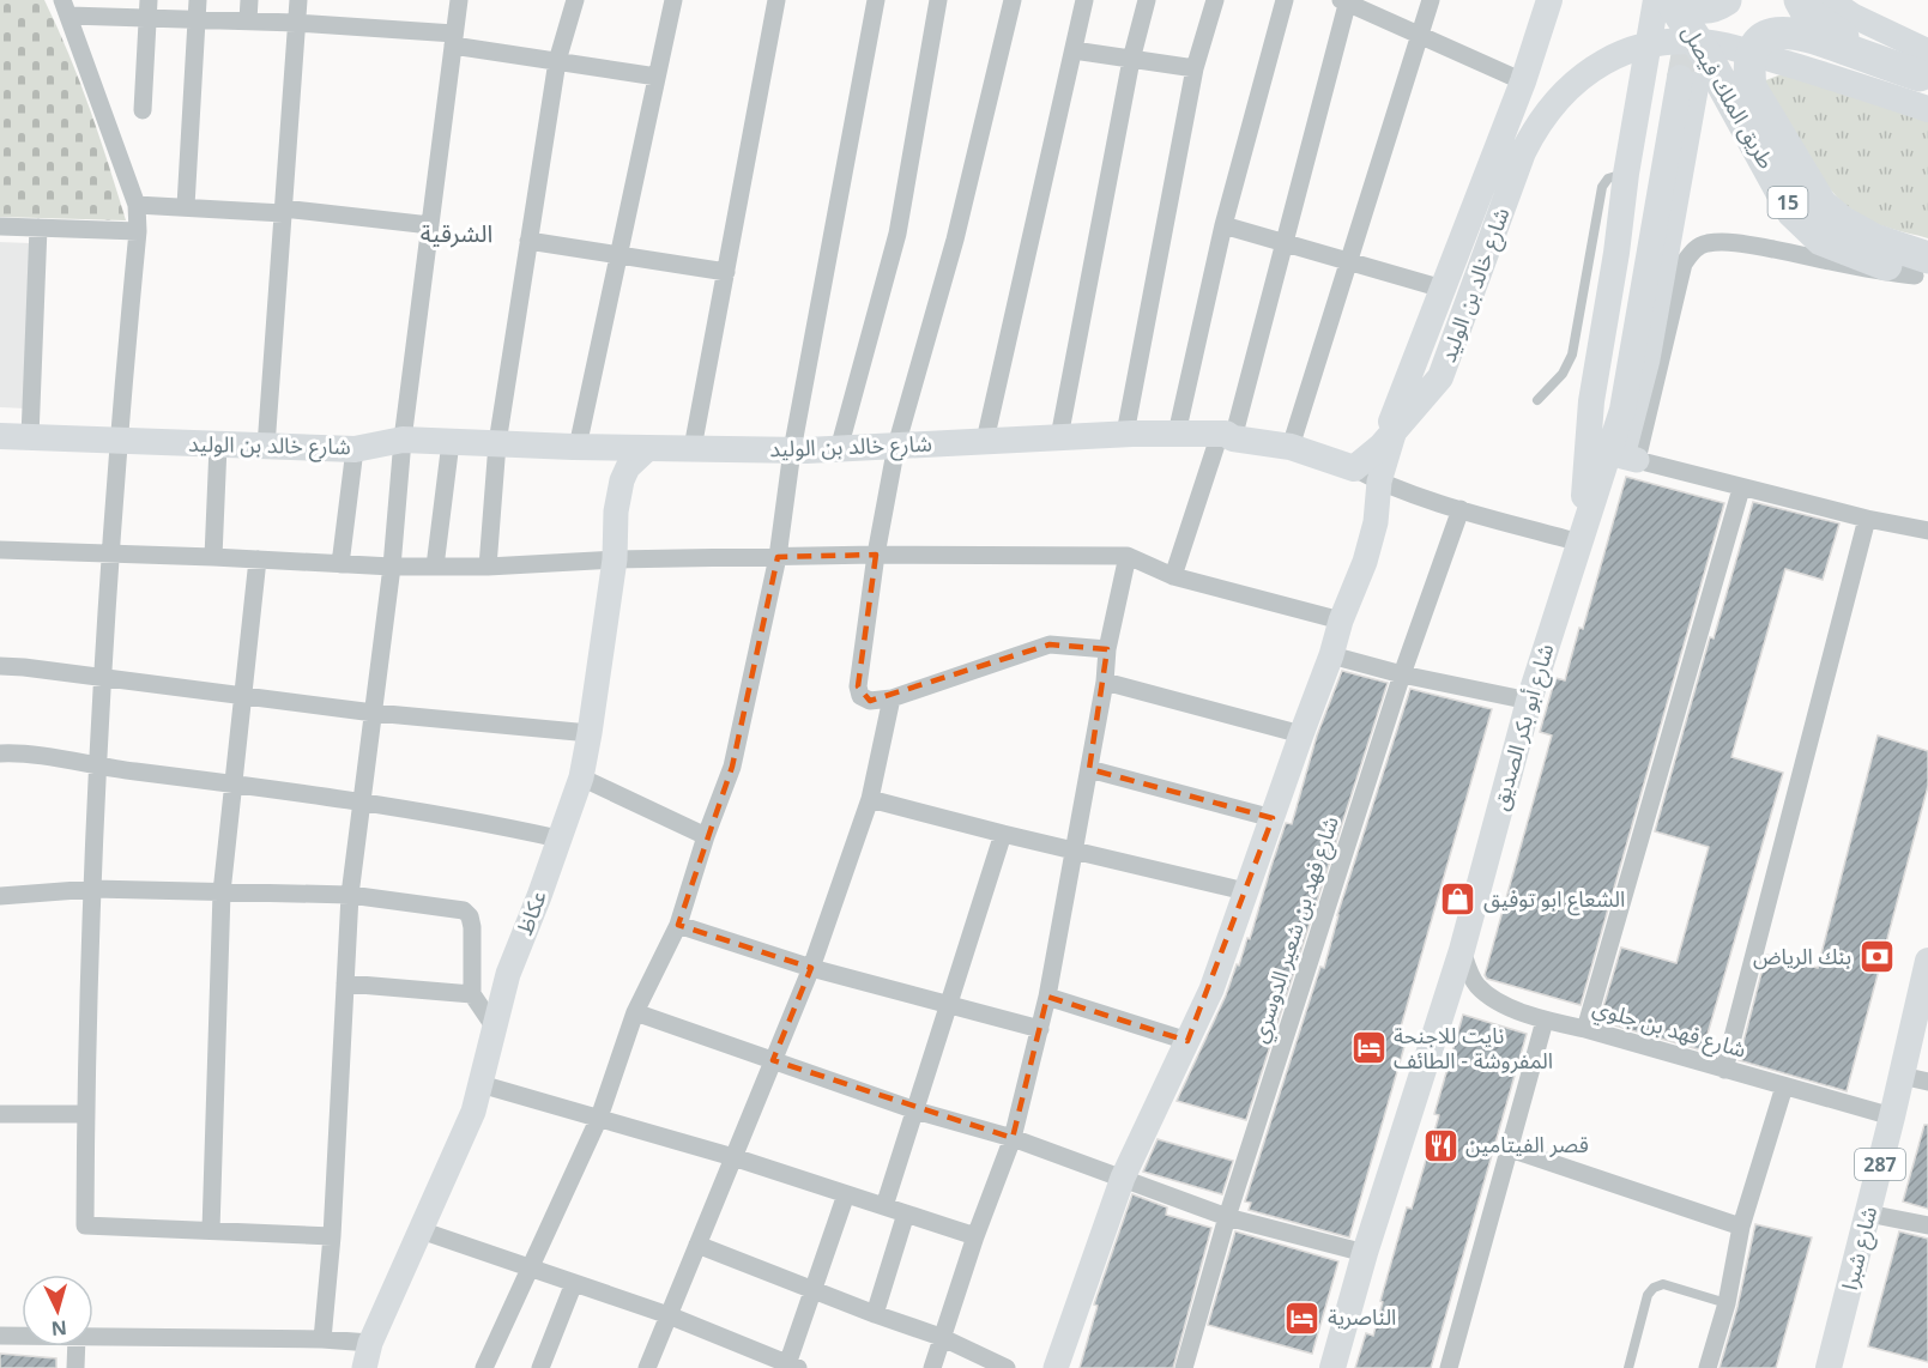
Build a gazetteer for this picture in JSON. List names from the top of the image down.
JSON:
{
  "streets": {
    "highway": ["طريق الملك فيصل", "15"],
    "main road": [
      "شارع خالد بن الوليد",
      "شارع أبو بكر الصديق",
      "287",
      "شارع شبرا"
    ],
    "street": ["عكاظ", "شارع فهد بن شعير الدوسري", "شارع فهد بن جلوي"]
  },
  "crossings": [
    ["طريق الملك فيصل", "شارع أبو بكر الصديق"],
    ["شارع خالد بن الوليد", "عكاظ"],
    ["شارع أبو بكر الصديق", "شارع فهد بن جلوي"],
    ["شارع فهد بن جلوي", "شارع شبرا"]
  ],
  "districts": ["الشرقية"],
  "places": {
    "shop": ["الشعاع ابو توفيق"],
    "bank": ["بنك الرياض"],
    "hotel": ["نايت للاجنحة المفروشة - الطائف", "الناصرية"],
    "restaurant": ["قصر الفيتامين"]
  },
  "north": "bottom"
}
